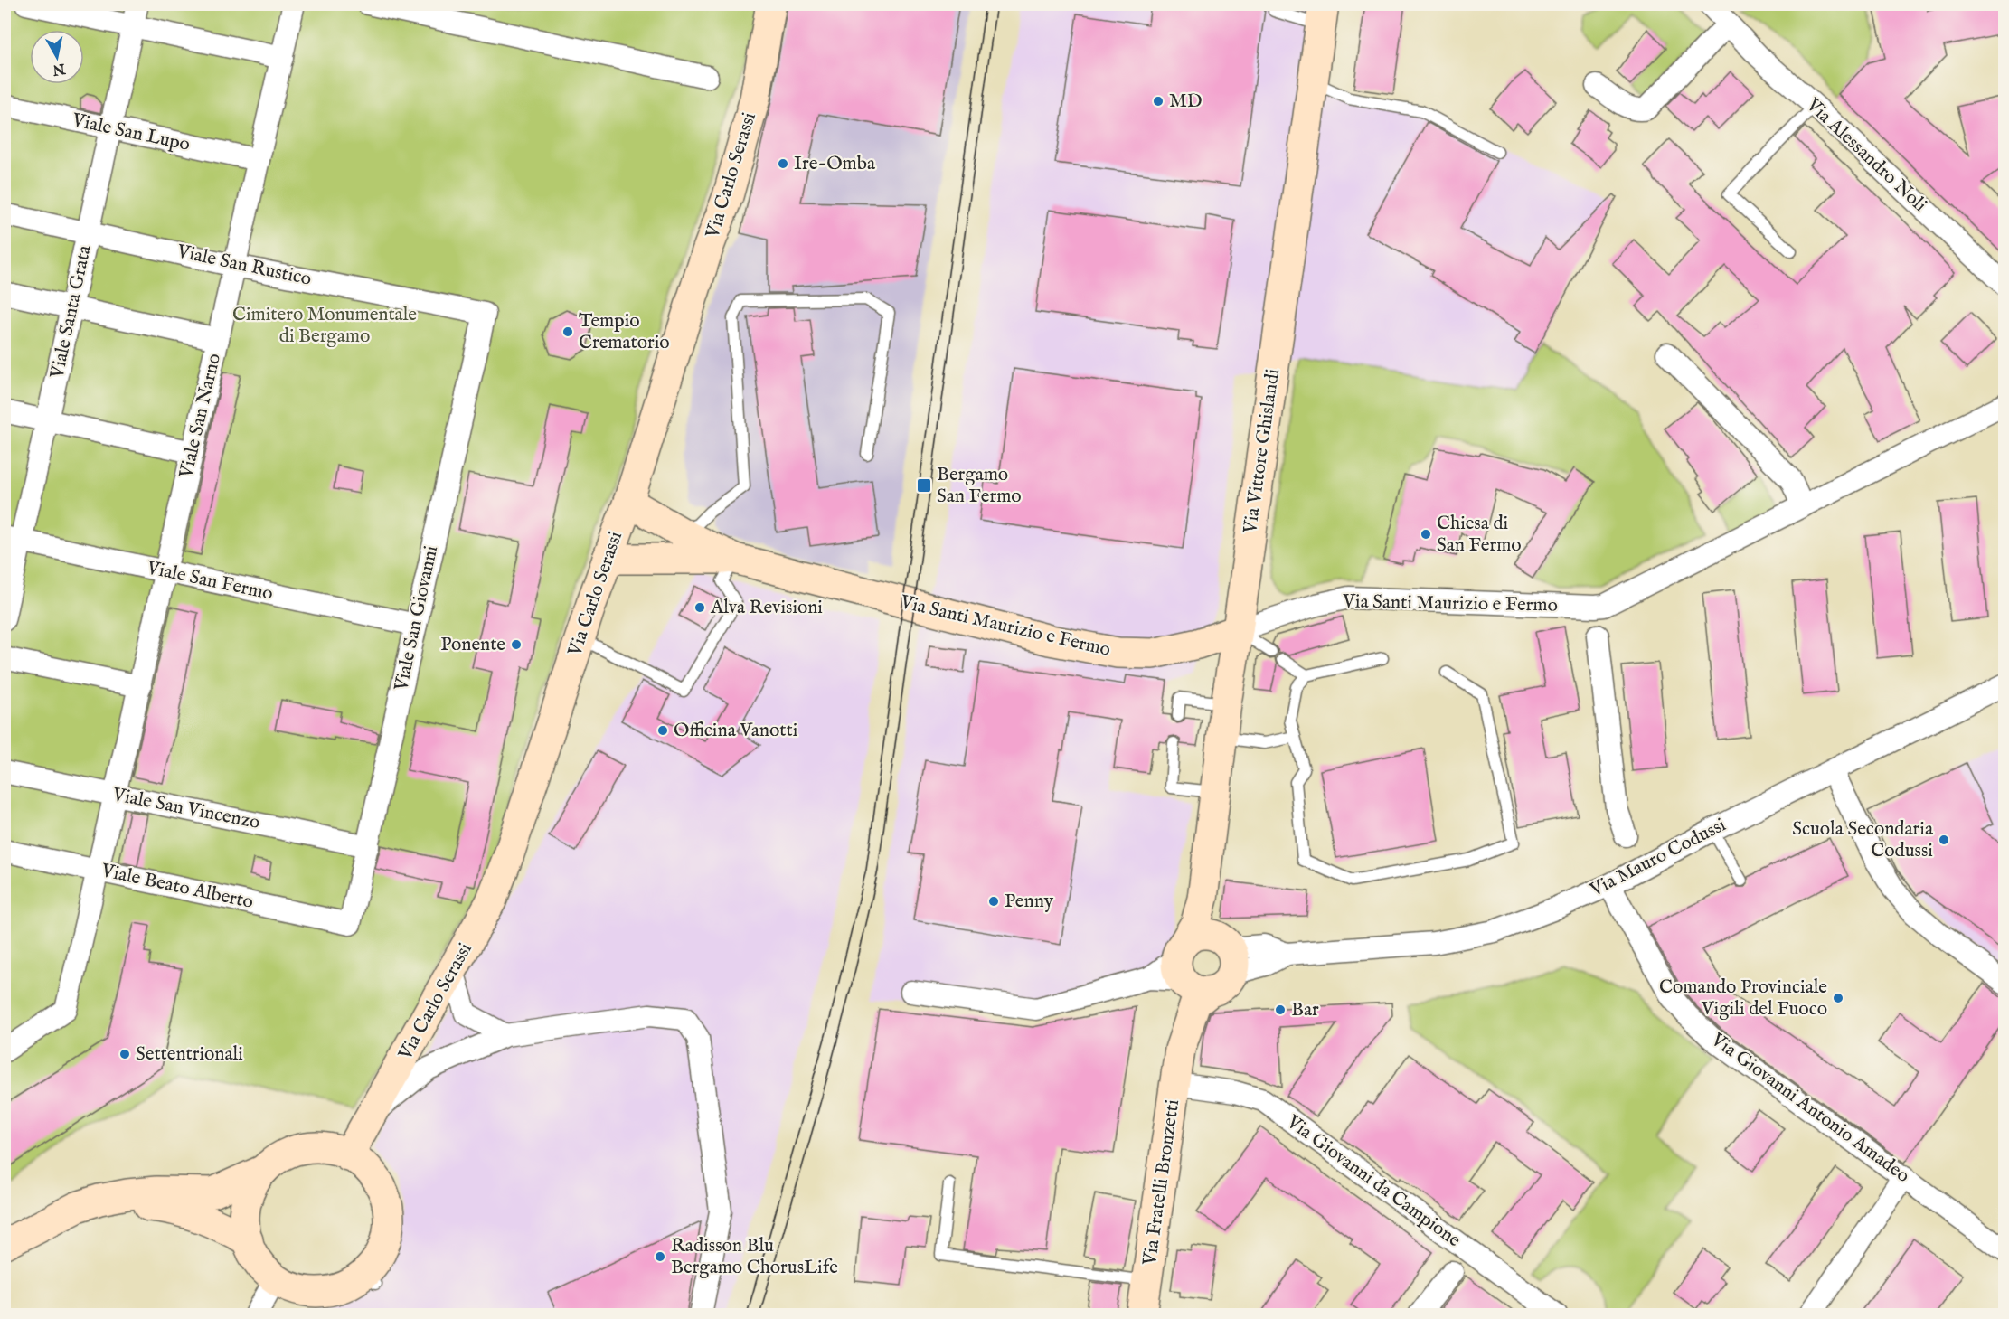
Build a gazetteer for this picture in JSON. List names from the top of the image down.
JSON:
{
  "streets": {
    "street": [
      "Viale San Lupo",
      "Via Alessandro Noli",
      "Via Carlo Serassi",
      "Viale San Rustico",
      "Viale Santa Grata",
      "Viale San Narno",
      "Via Vittore Ghislandi",
      "Viale San Fermo",
      "Via Santi Maurizio e Fermo",
      "Viale San Giovanni",
      "Viale San Vincenzo",
      "Via Mauro Codussi",
      "Viale Beato Alberto",
      "Via Giovanni Antonio Amadeo",
      "Via Giovanni da Campione",
      "Via Fratelli Bronzetti"
    ]
  },
  "crossings": [
    ["Viale San Lupo", "Viale Santa Grata"],
    ["Viale San Lupo", "Viale San Narno"],
    ["Via Carlo Serassi", "Via Santi Maurizio e Fermo"],
    ["Viale San Rustico", "Viale Santa Grata"],
    ["Viale San Rustico", "Viale San Narno"],
    ["Viale San Rustico", "Viale San Giovanni"],
    ["Viale Santa Grata", "Viale San Fermo"],
    ["Viale San Narno", "Viale San Fermo"],
    ["Viale San Narno", "Viale San Vincenzo"],
    ["Viale San Narno", "Viale Beato Alberto"],
    ["Via Vittore Ghislandi", "Via Santi Maurizio e Fermo"],
    ["Via Vittore Ghislandi", "Via Mauro Codussi"],
    ["Via Vittore Ghislandi", "Via Fratelli Bronzetti"],
    ["Viale San Fermo", "Viale San Giovanni"],
    ["Viale San Giovanni", "Viale San Vincenzo"],
    ["Viale San Giovanni", "Viale Beato Alberto"],
    ["Via Mauro Codussi", "Via Giovanni Antonio Amadeo"],
    ["Via Mauro Codussi", "Via Fratelli Bronzetti"],
    ["Via Giovanni da Campione", "Via Fratelli Bronzetti"]
  ],
  "parks": ["Cimitero Monumentale di Bergamo"],
  "places": {
    "other": [
      "MD",
      "Ire-Omba",
      "Tempio Crematorio",
      "Chiesa di San Fermo",
      "Alva Revisioni",
      "Ponente",
      "Officina Vanotti",
      "Scuola Secondaria Codussi",
      "Penny",
      "Comando Provinciale Vigili del Fuoco",
      "Bar",
      "Settentrionali",
      "Radisson Blu Bergamo ChorusLife"
    ],
    "transit": ["Bergamo San Fermo"]
  },
  "north": "bottom"
}
